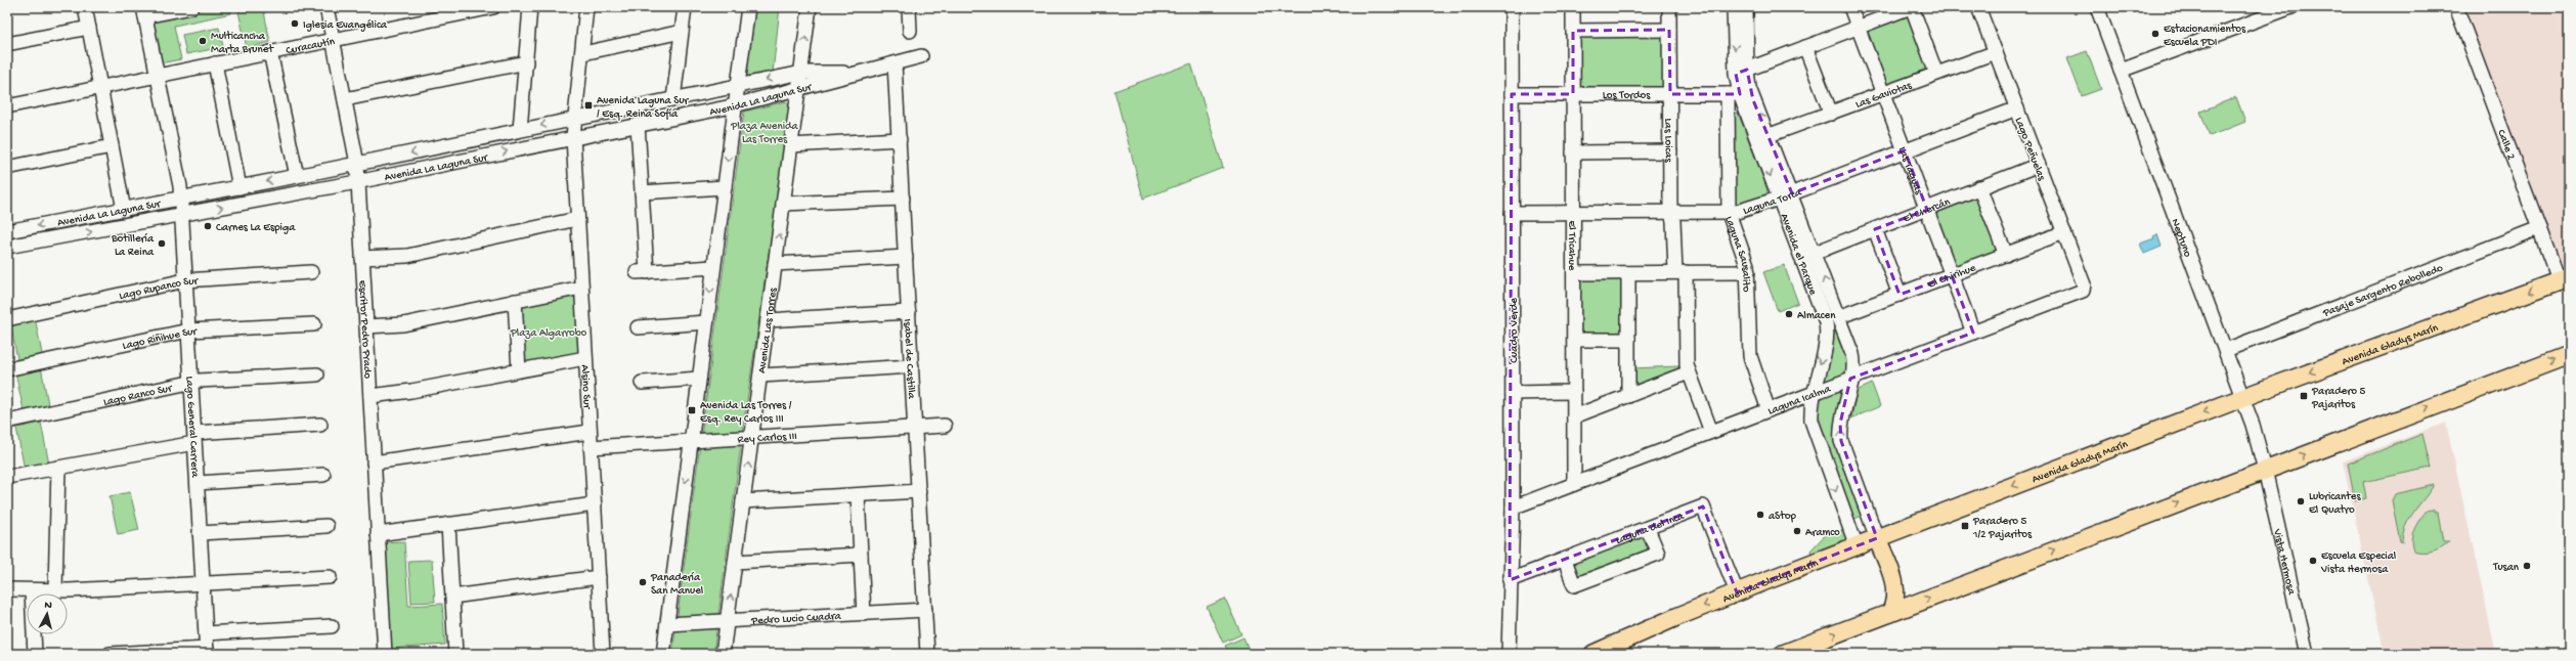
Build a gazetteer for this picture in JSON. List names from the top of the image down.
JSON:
{
  "streets": {
    "main road": ["Avenida Gladys Marín"],
    "street": [
      "Curacautín",
      "Los Tordos",
      "Las Gaviotas",
      "Avenida La Laguna Sur",
      "Las Loicas",
      "Calle 2",
      "Lago Peñuelas",
      "Las Taguas",
      "Laguna Torca",
      "El Chercán",
      "Neptuno",
      "El Tricahue",
      "Laguna Sausalito",
      "Avenida el Parque",
      "El Chirihue",
      "Lago Rupanco Sur",
      "Pasaje Sargento Rebolledo",
      "Escritor Pedro Prado",
      "Avenida Las Torres",
      "Cuadro Verde",
      "Lago Riñihue Sur",
      "Isabel de Castilla",
      "Alsino Sur",
      "Lago Ranco Sur",
      "Laguna Icalma",
      "Lago General Carrera",
      "Rey Carlos III",
      "Laguna del Inca",
      "Vista Hermosa",
      "Pedro Lucio Cuadra"
    ]
  },
  "crossings": [
    ["Curacautín", "Escritor Pedro Prado"],
    ["Curacautín", "Lago General Carrera"],
    ["Los Tordos", "Las Loicas"],
    ["Los Tordos", "El Tricahue"],
    ["Los Tordos", "Laguna Sausalito"],
    ["Los Tordos", "Avenida el Parque"],
    ["Los Tordos", "Cuadro Verde"],
    ["Las Gaviotas", "Lago Peñuelas"],
    ["Las Gaviotas", "Las Taguas"],
    ["Las Gaviotas", "Avenida el Parque"],
    ["Avenida La Laguna Sur", "Escritor Pedro Prado"],
    ["Avenida La Laguna Sur", "Avenida Las Torres"],
    ["Avenida La Laguna Sur", "Isabel de Castilla"],
    ["Avenida La Laguna Sur", "Alsino Sur"],
    ["Avenida La Laguna Sur", "Lago General Carrera"],
    ["Las Loicas", "Laguna Torca"],
    ["Las Loicas", "Laguna Icalma"],
    ["Calle 2", "Pasaje Sargento Rebolledo"],
    ["Calle 2", "Avenida Gladys Marín"],
    ["Lago Peñuelas", "Laguna Torca"],
    ["Lago Peñuelas", "El Chercán"],
    ["Lago Peñuelas", "El Chirihue"],
    ["Lago Peñuelas", "Laguna Icalma"],
    ["Las Taguas", "Laguna Torca"],
    ["Las Taguas", "El Chercán"],
    ["Las Taguas", "El Chirihue"],
    ["Las Taguas", "Laguna Icalma"],
    ["Laguna Torca", "El Tricahue"],
    ["Laguna Torca", "Laguna Sausalito"],
    ["Laguna Torca", "Avenida el Parque"],
    ["Laguna Torca", "Cuadro Verde"],
    ["El Chercán", "Avenida el Parque"],
    ["Neptuno", "Pasaje Sargento Rebolledo"],
    ["Neptuno", "Avenida Gladys Marín"],
    ["Neptuno", "Vista Hermosa"],
    ["El Tricahue", "Laguna Icalma"],
    ["Laguna Sausalito", "Avenida el Parque"],
    ["Laguna Sausalito", "Laguna Icalma"],
    ["Avenida el Parque", "El Chirihue"],
    ["Avenida el Parque", "Avenida Gladys Marín"],
    ["Avenida el Parque", "Laguna Icalma"],
    ["Lago Rupanco Sur", "Lago General Carrera"],
    ["Avenida Las Torres", "Rey Carlos III"],
    ["Avenida Las Torres", "Pedro Lucio Cuadra"],
    ["Cuadro Verde", "Laguna Icalma"],
    ["Cuadro Verde", "Laguna del Inca"],
    ["Lago Riñihue Sur", "Lago General Carrera"],
    ["Avenida Gladys Marín", "Laguna del Inca"],
    ["Isabel de Castilla", "Rey Carlos III"],
    ["Isabel de Castilla", "Pedro Lucio Cuadra"],
    ["Alsino Sur", "Rey Carlos III"],
    ["Lago Ranco Sur", "Lago General Carrera"]
  ],
  "parks": ["Plaza Avenida Las Torres", "Plaza Algarrobo"],
  "places": {
    "other": [
      "Iglesia Evangélica",
      "Estacionamientos Escuela PDI",
      "Multicancha Marta Brunet",
      "Carnes La Espiga",
      "Botillería La Reina",
      "Almacen",
      "Lubricantes El Quatro",
      "aStop",
      "Aramco",
      "Escuela Especial Vista Hermosa",
      "Tusan",
      "Panadería San Manuel"
    ],
    "transit": [
      "Avenida Laguna Sur / Esq. Reina Sofía",
      "Paradero 5 Pajaritos",
      "Avenida Las Torres / Esq. Rey Carlos III",
      "Paradero 5 1/2 Pajaritos"
    ]
  },
  "north": "top"
}
